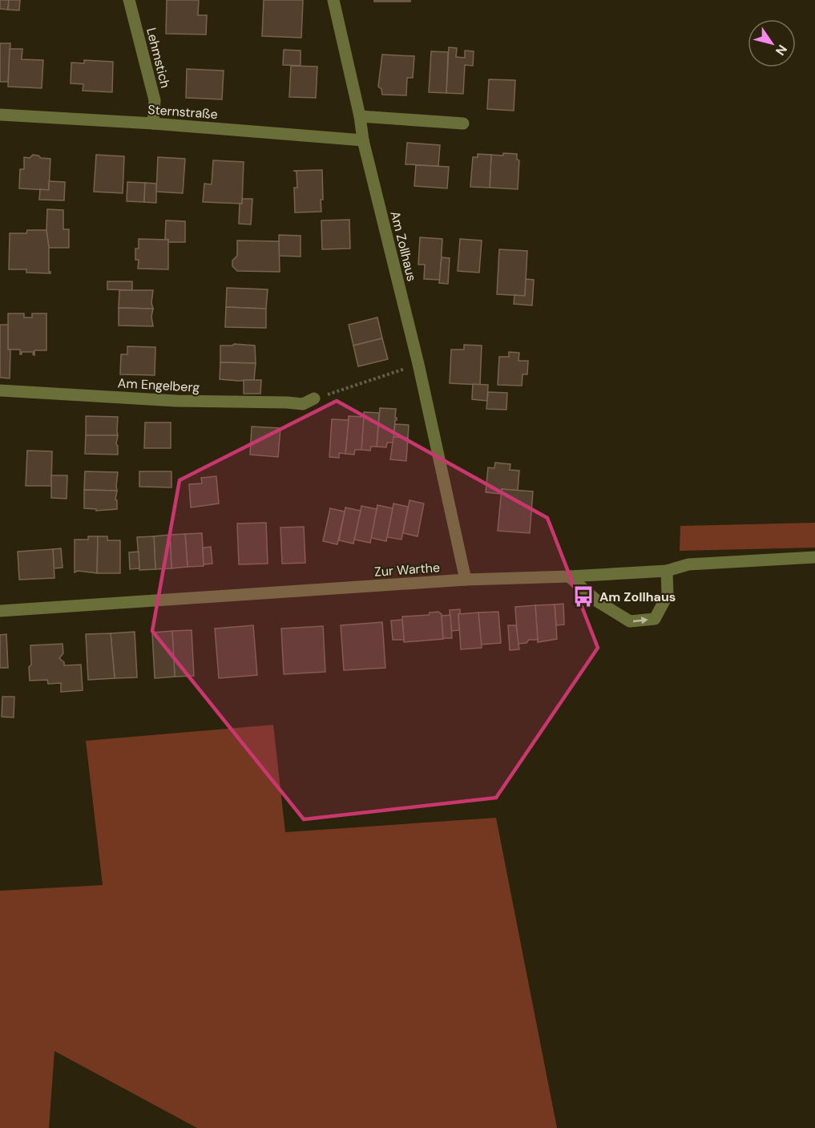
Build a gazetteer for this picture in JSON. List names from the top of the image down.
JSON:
{
  "streets": {
    "street": [
      "Lehmstich",
      "Sternstraße",
      "Am Zollhaus",
      "Am Engelberg",
      "Zur Warthe"
    ]
  },
  "crossings": [
    ["Lehmstich", "Sternstraße"],
    ["Sternstraße", "Am Zollhaus"],
    ["Am Zollhaus", "Zur Warthe"]
  ],
  "places": {
    "bus stop": ["Am Zollhaus"]
  },
  "north": "bottom right"
}
